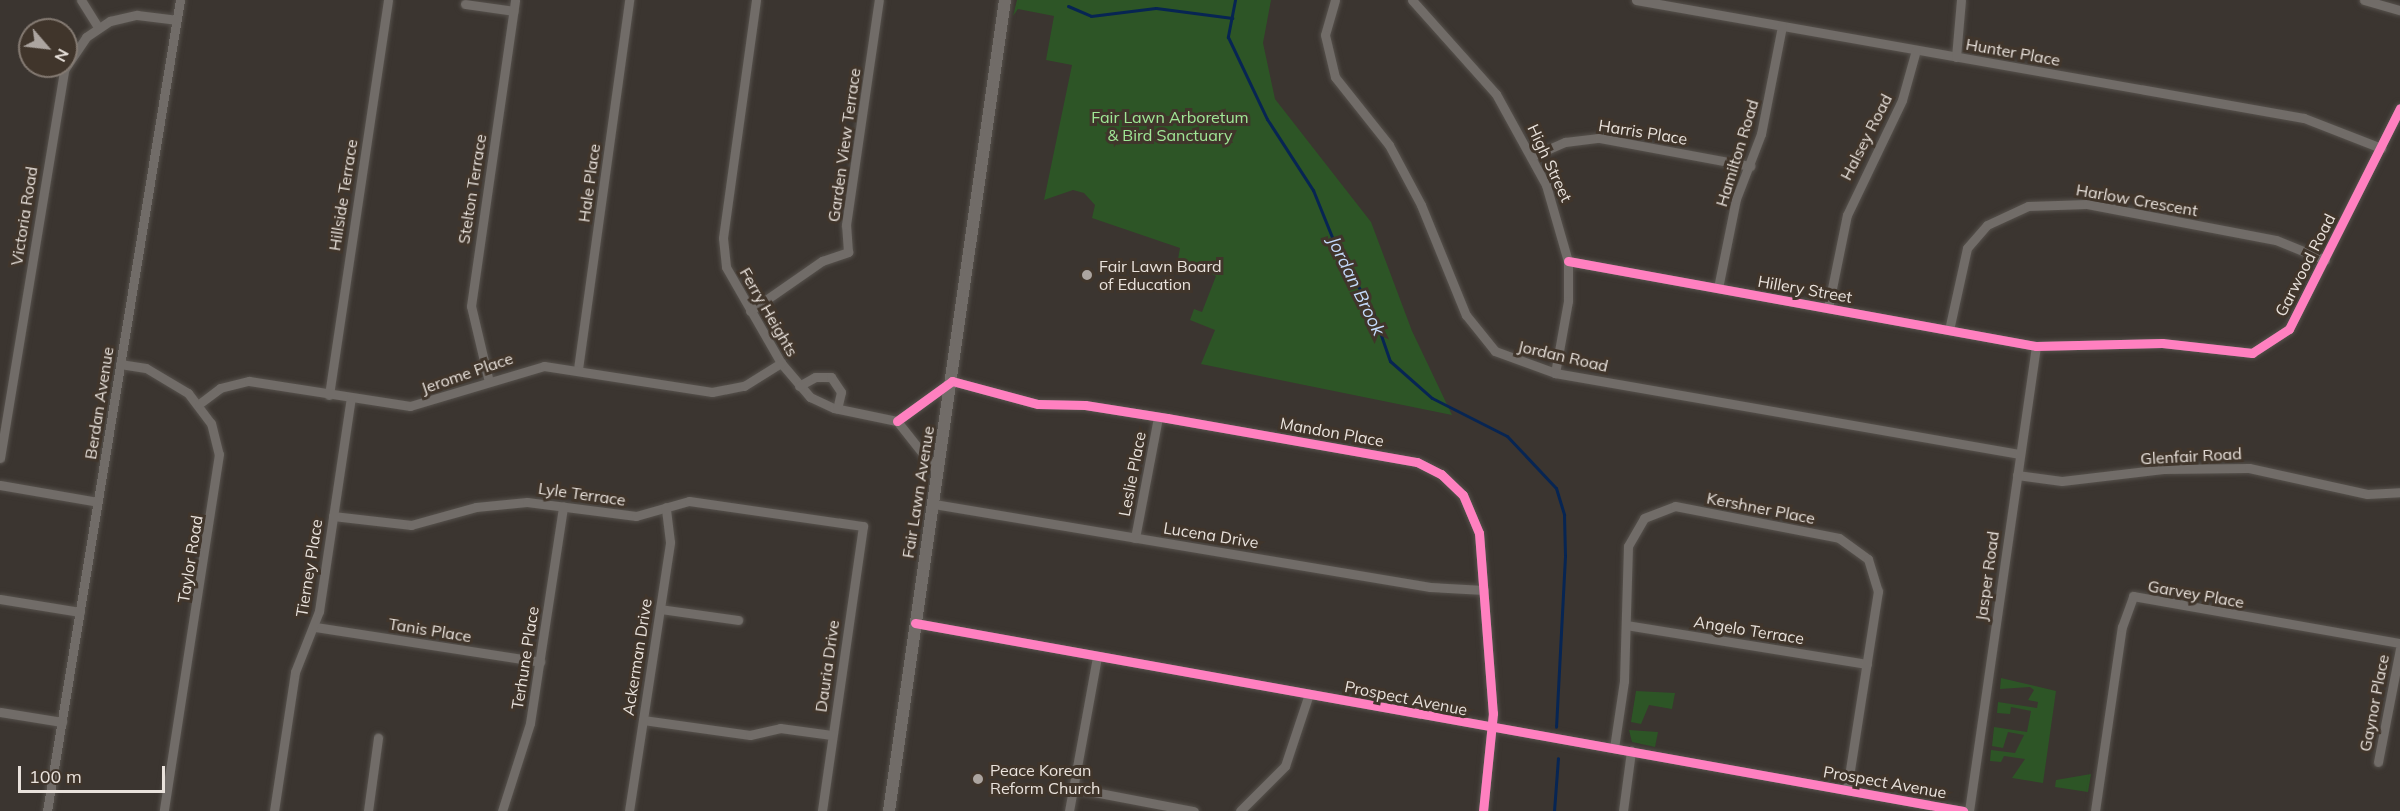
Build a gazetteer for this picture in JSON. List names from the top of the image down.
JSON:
{
  "streets": {
    "main road": ["Fair Lawn Avenue"],
    "street": [
      "Hunter Place",
      "Harris Place",
      "Halsey Road",
      "Garden View Terrace",
      "Hamilton Road",
      "High Street",
      "Hale Place",
      "Stelton Terrace",
      "Hillside Terrace",
      "Harlow Crescent",
      "Victoria Road",
      "Garwood Road",
      "Hillery Street",
      "Ferry Heights",
      "Jordan Road",
      "Jerome Place",
      "Berdan Avenue",
      "Mandon Place",
      "Glenfair Road",
      "Leslie Place",
      "Lyle Terrace",
      "Kershner Place",
      "Lucena Drive",
      "Taylor Road",
      "Tierney Place",
      "Jasper Road",
      "Garvey Place",
      "Tanis Place",
      "Angelo Terrace",
      "Ackerman Drive",
      "Terhune Place",
      "Dauria Drive",
      "Prospect Avenue",
      "Gaynor Place"
    ]
  },
  "crossings": [
    ["Hunter Place", "Halsey Road"],
    ["Hunter Place", "Hamilton Road"],
    ["Hunter Place", "Garwood Road"],
    ["Harris Place", "Hamilton Road"],
    ["Harris Place", "High Street"],
    ["Halsey Road", "Hillery Street"],
    ["Garden View Terrace", "Ferry Heights"],
    ["Hamilton Road", "Hillery Street"],
    ["High Street", "Hillery Street"],
    ["High Street", "Jordan Road"],
    ["Hale Place", "Jerome Place"],
    ["Stelton Terrace", "Jerome Place"],
    ["Hillside Terrace", "Jerome Place"],
    ["Harlow Crescent", "Garwood Road"],
    ["Harlow Crescent", "Hillery Street"],
    ["Victoria Road", "Berdan Avenue"],
    ["Garwood Road", "Hillery Street"],
    ["Garwood Road", "Jasper Road"],
    ["Hillery Street", "Jasper Road"],
    ["Ferry Heights", "Jerome Place"],
    ["Jordan Road", "Jasper Road"],
    ["Jerome Place", "Taylor Road"],
    ["Jerome Place", "Tierney Place"],
    ["Berdan Avenue", "Taylor Road"],
    ["Mandon Place", "Leslie Place"],
    ["Mandon Place", "Fair Lawn Avenue"],
    ["Mandon Place", "Lucena Drive"],
    ["Mandon Place", "Prospect Avenue"],
    ["Glenfair Road", "Jasper Road"],
    ["Leslie Place", "Lucena Drive"],
    ["Fair Lawn Avenue", "Lucena Drive"],
    ["Fair Lawn Avenue", "Prospect Avenue"],
    ["Lyle Terrace", "Tierney Place"],
    ["Lyle Terrace", "Ackerman Drive"],
    ["Lyle Terrace", "Terhune Place"],
    ["Lyle Terrace", "Dauria Drive"],
    ["Kershner Place", "Angelo Terrace"],
    ["Kershner Place", "Prospect Avenue"],
    ["Tierney Place", "Tanis Place"],
    ["Tanis Place", "Terhune Place"]
  ],
  "water": ["Jordan Brook"],
  "parks": ["Fair Lawn Arboretum & Bird Sanctuary"],
  "places": ["Fair Lawn Board of Education", "Peace Korean Reform Church"],
  "scale_bar": "100 m",
  "north": "bottom right"
}
